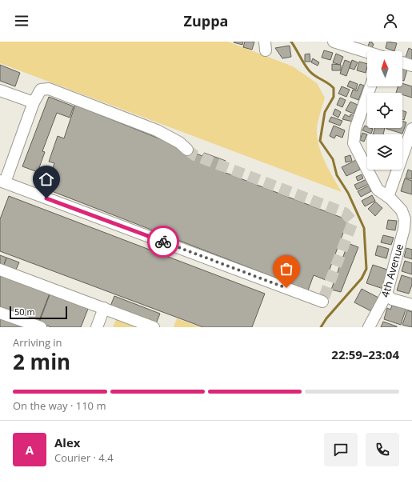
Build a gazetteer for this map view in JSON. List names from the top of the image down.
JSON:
{
  "streets": {
    "street": ["4th Avenue"]
  },
  "scale_bar": "50 m",
  "north": "top",
  "page": {
    "header": "Zuppa",
    "scale": "50 m",
    "heading": ["2 min", "Arriving in", "22:59–23:04"],
    "panel": ["Alex", "Courier · 4.4"],
    "bar": "On the way · 110 m",
    "round": "A"
  }
}
